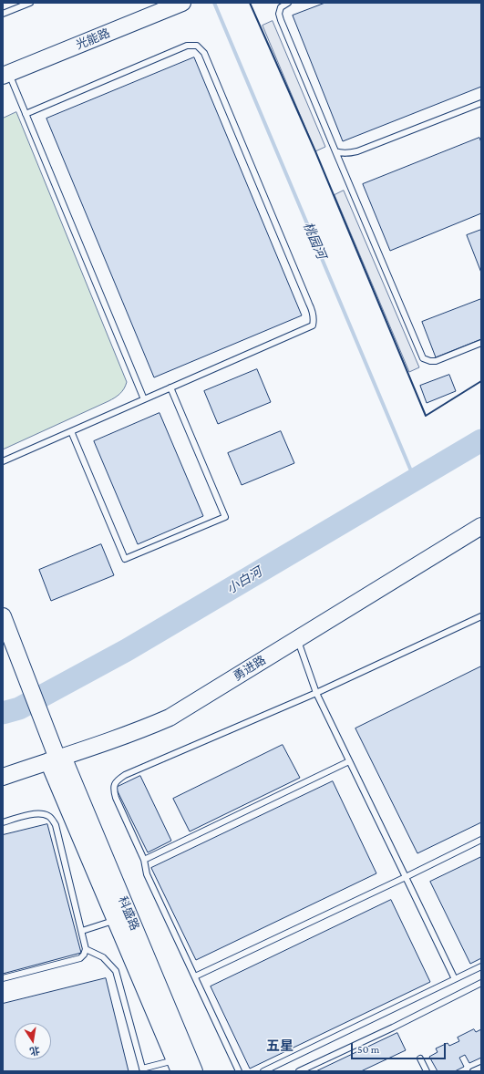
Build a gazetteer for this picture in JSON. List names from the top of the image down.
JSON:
{
  "streets": {
    "street": ["光能路", "勇进路", "科盛路"]
  },
  "crossings": [
    ["勇进路", "科盛路"]
  ],
  "districts": ["五星"],
  "water": ["桃园河", "小白河"],
  "scale_bar": "50 m",
  "north": "bottom"
}
